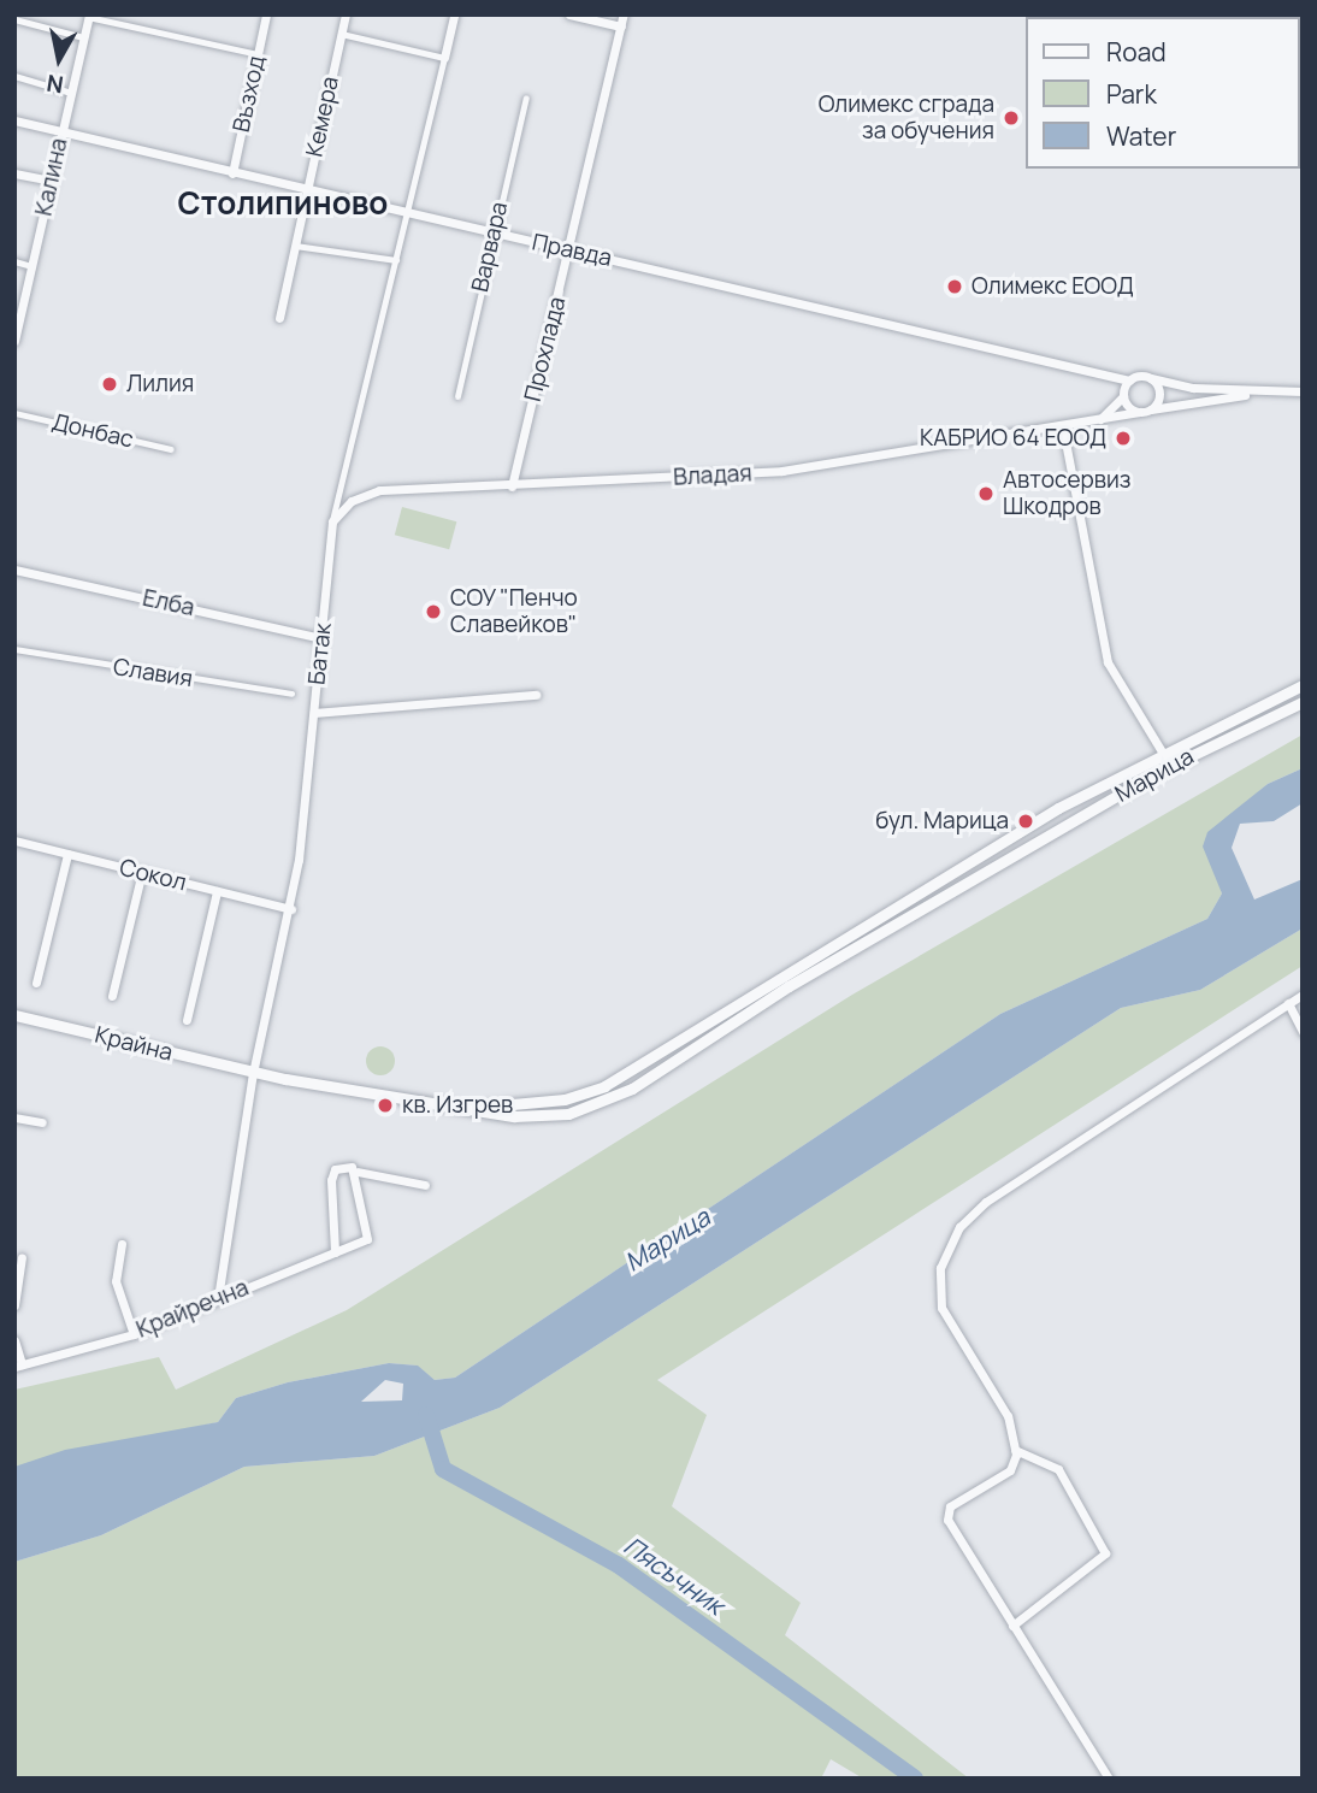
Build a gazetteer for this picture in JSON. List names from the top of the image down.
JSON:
{
  "streets": {
    "street": [
      "Възход",
      "Кемера",
      "Калина",
      "Варвара",
      "Правда",
      "Прохлада",
      "Донбас",
      "Владая",
      "Елба",
      "Батак",
      "Славия",
      "Марица",
      "Сокол",
      "Крайна",
      "Крайречна"
    ]
  },
  "crossings": [
    ["Възход", "Правда"],
    ["Кемера", "Правда"],
    ["Калина", "Правда"],
    ["Варвара", "Правда"],
    ["Правда", "Прохлада"],
    ["Правда", "Владая"],
    ["Правда", "Батак"],
    ["Прохлада", "Владая"],
    ["Владая", "Батак"],
    ["Елба", "Батак"],
    ["Батак", "Марица"],
    ["Батак", "Сокол"],
    ["Батак", "Крайна"],
    ["Батак", "Крайречна"],
    ["Марица", "Крайна"]
  ],
  "districts": ["Столипиново"],
  "water": ["Марица", "Пясъчник"],
  "places": [
    "Олимекс сграда за обучения",
    "Олимекс ЕООД",
    "Лилия",
    "КАБРИО 64 ЕООД",
    "Автосервиз Шкодров",
    "СОУ \"Пенчо Славейков\"",
    "бул. Марица",
    "кв. Изгрев"
  ],
  "legend": ["Road", "Park", "Water"],
  "north": "bottom"
}
